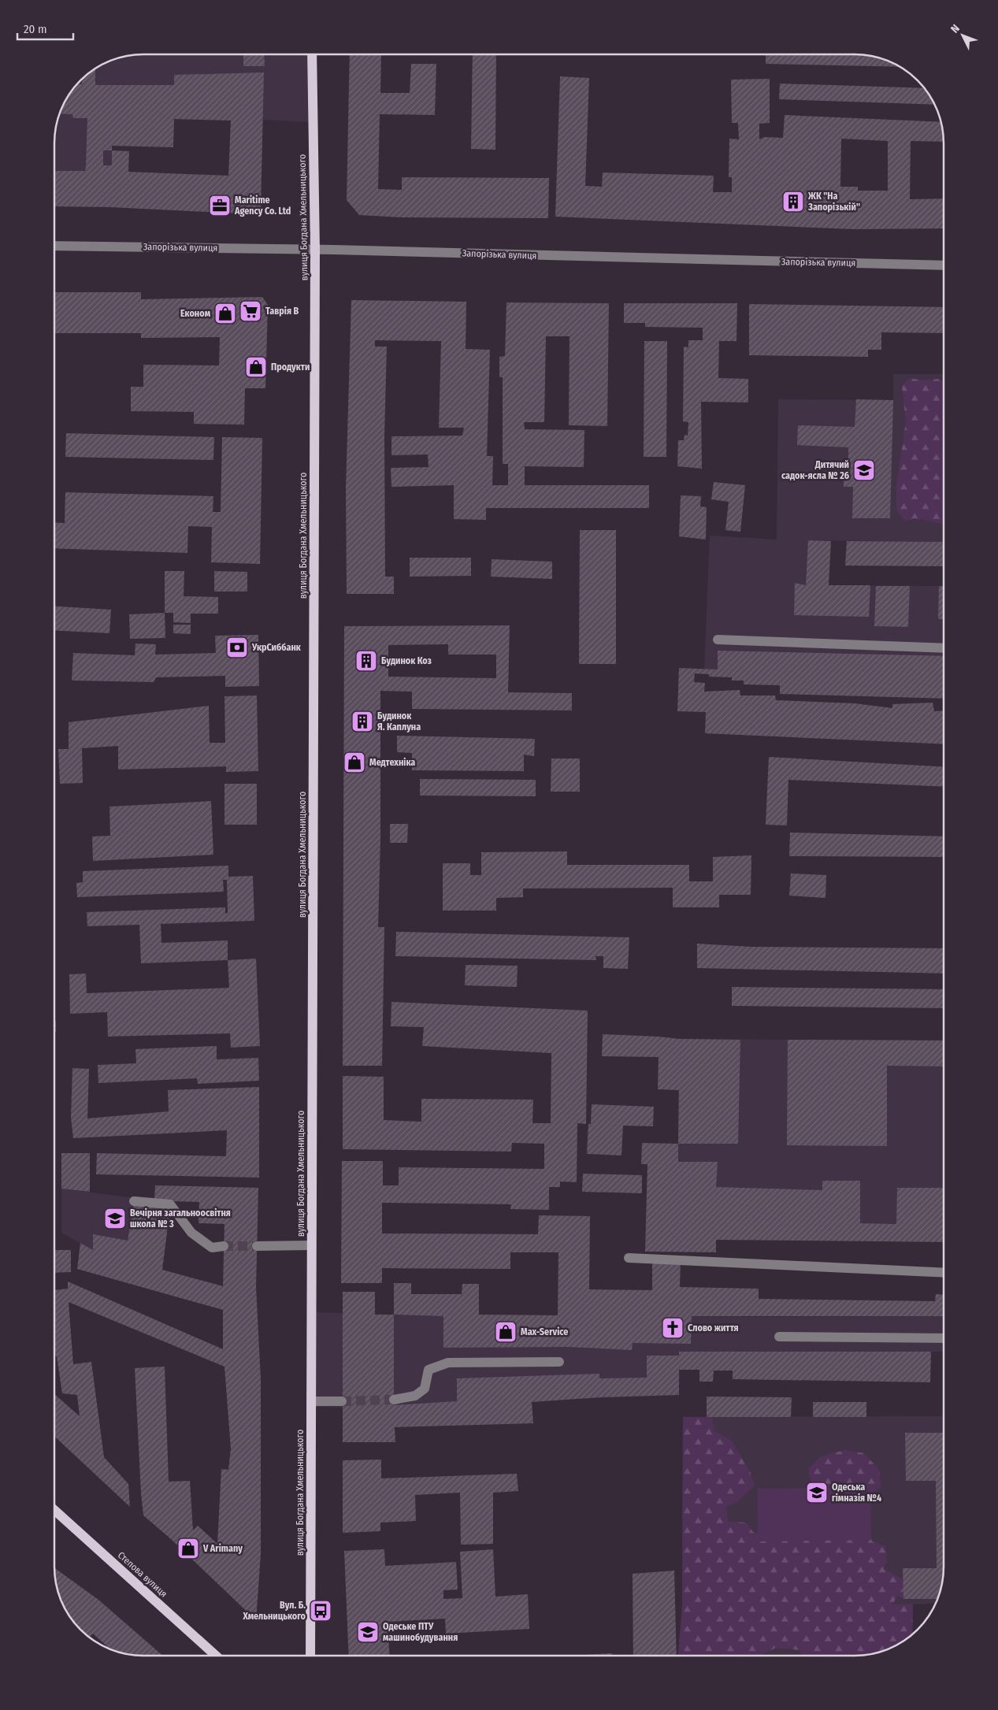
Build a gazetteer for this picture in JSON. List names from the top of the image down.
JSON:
{
  "streets": {
    "main road": ["вулиця Богдана Хмельницького", "Степова вулиця"],
    "street": ["Запорізька вулиця"]
  },
  "crossings": [
    ["вулиця Богдана Хмельницького", "Запорізька вулиця"]
  ],
  "places": {
    "building": ["ЖК \"На Запорізькій\"", "Будинок Коз", "Будинок Я. Каплуна"],
    "office": ["Maritime Agency Co. Ltd"],
    "supermarket": ["Таврія В"],
    "shop": [
      "Економ",
      "Продукти",
      "Медтехніка",
      "Max-Service",
      "V Arimany"
    ],
    "school or university": [
      "Дитячий садок-ясла № 26",
      "Вечірня загальноосвітня школа № 3",
      "Одеська гімназія №4",
      "Одеське ПТУ машинобудування"
    ],
    "bank": ["УкрСиббанк"],
    "church": ["Слово життя"],
    "bus stop": ["Вул. Б. Хмельницького"]
  },
  "scale_bar": "20 m",
  "north": "top left"
}
